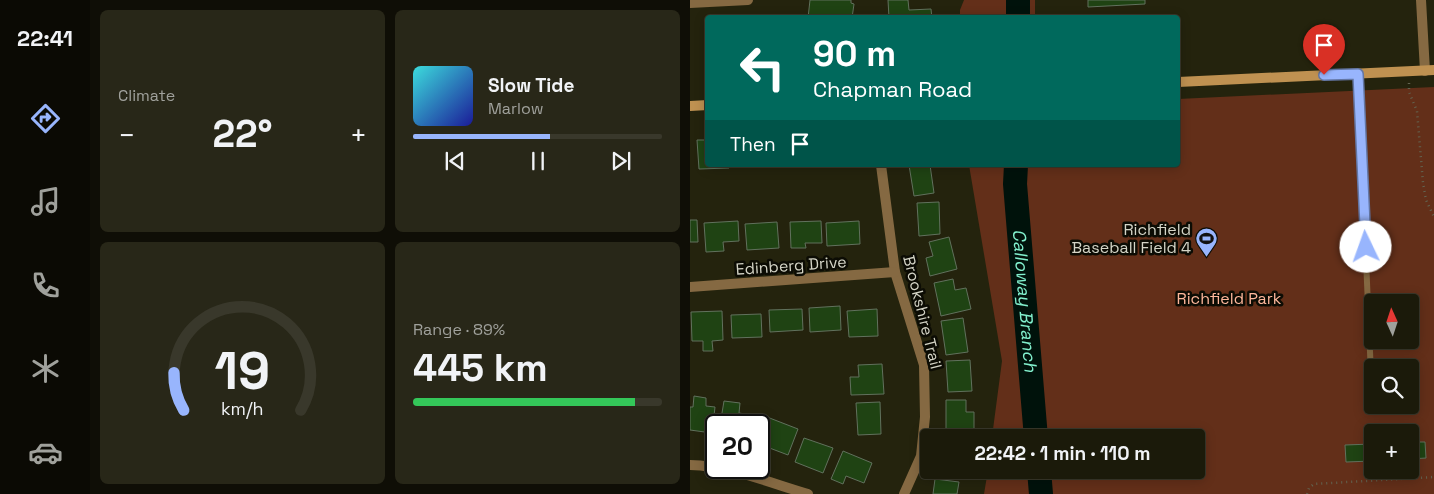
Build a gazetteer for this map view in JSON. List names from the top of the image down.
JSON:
{
  "streets": {
    "street": ["Edinberg Drive", "Brookshire Trail"]
  },
  "crossings": [
    ["Edinberg Drive", "Brookshire Trail"]
  ],
  "water": ["Calloway Branch"],
  "parks": ["Richfield Park"],
  "places": {
    "sports": ["Richfield Baseball Field 4"]
  },
  "north": "top",
  "page": {
    "tabs": "22:41",
    "tile": [
      "Climate",
      ["Range · 89%", "445 km"]
    ],
    "turn": ["90 m", "Chapman Road"],
    "song": ["Slow Tide", "Marlow"],
    "heat": ["−", "22°", "+"],
    "then": "Then",
    "map_buttons": "+",
    "limit": "20",
    "trip": "22:42 · 1 min · 110 m",
    "gauge": ["19", "km/h"]
  }
}
